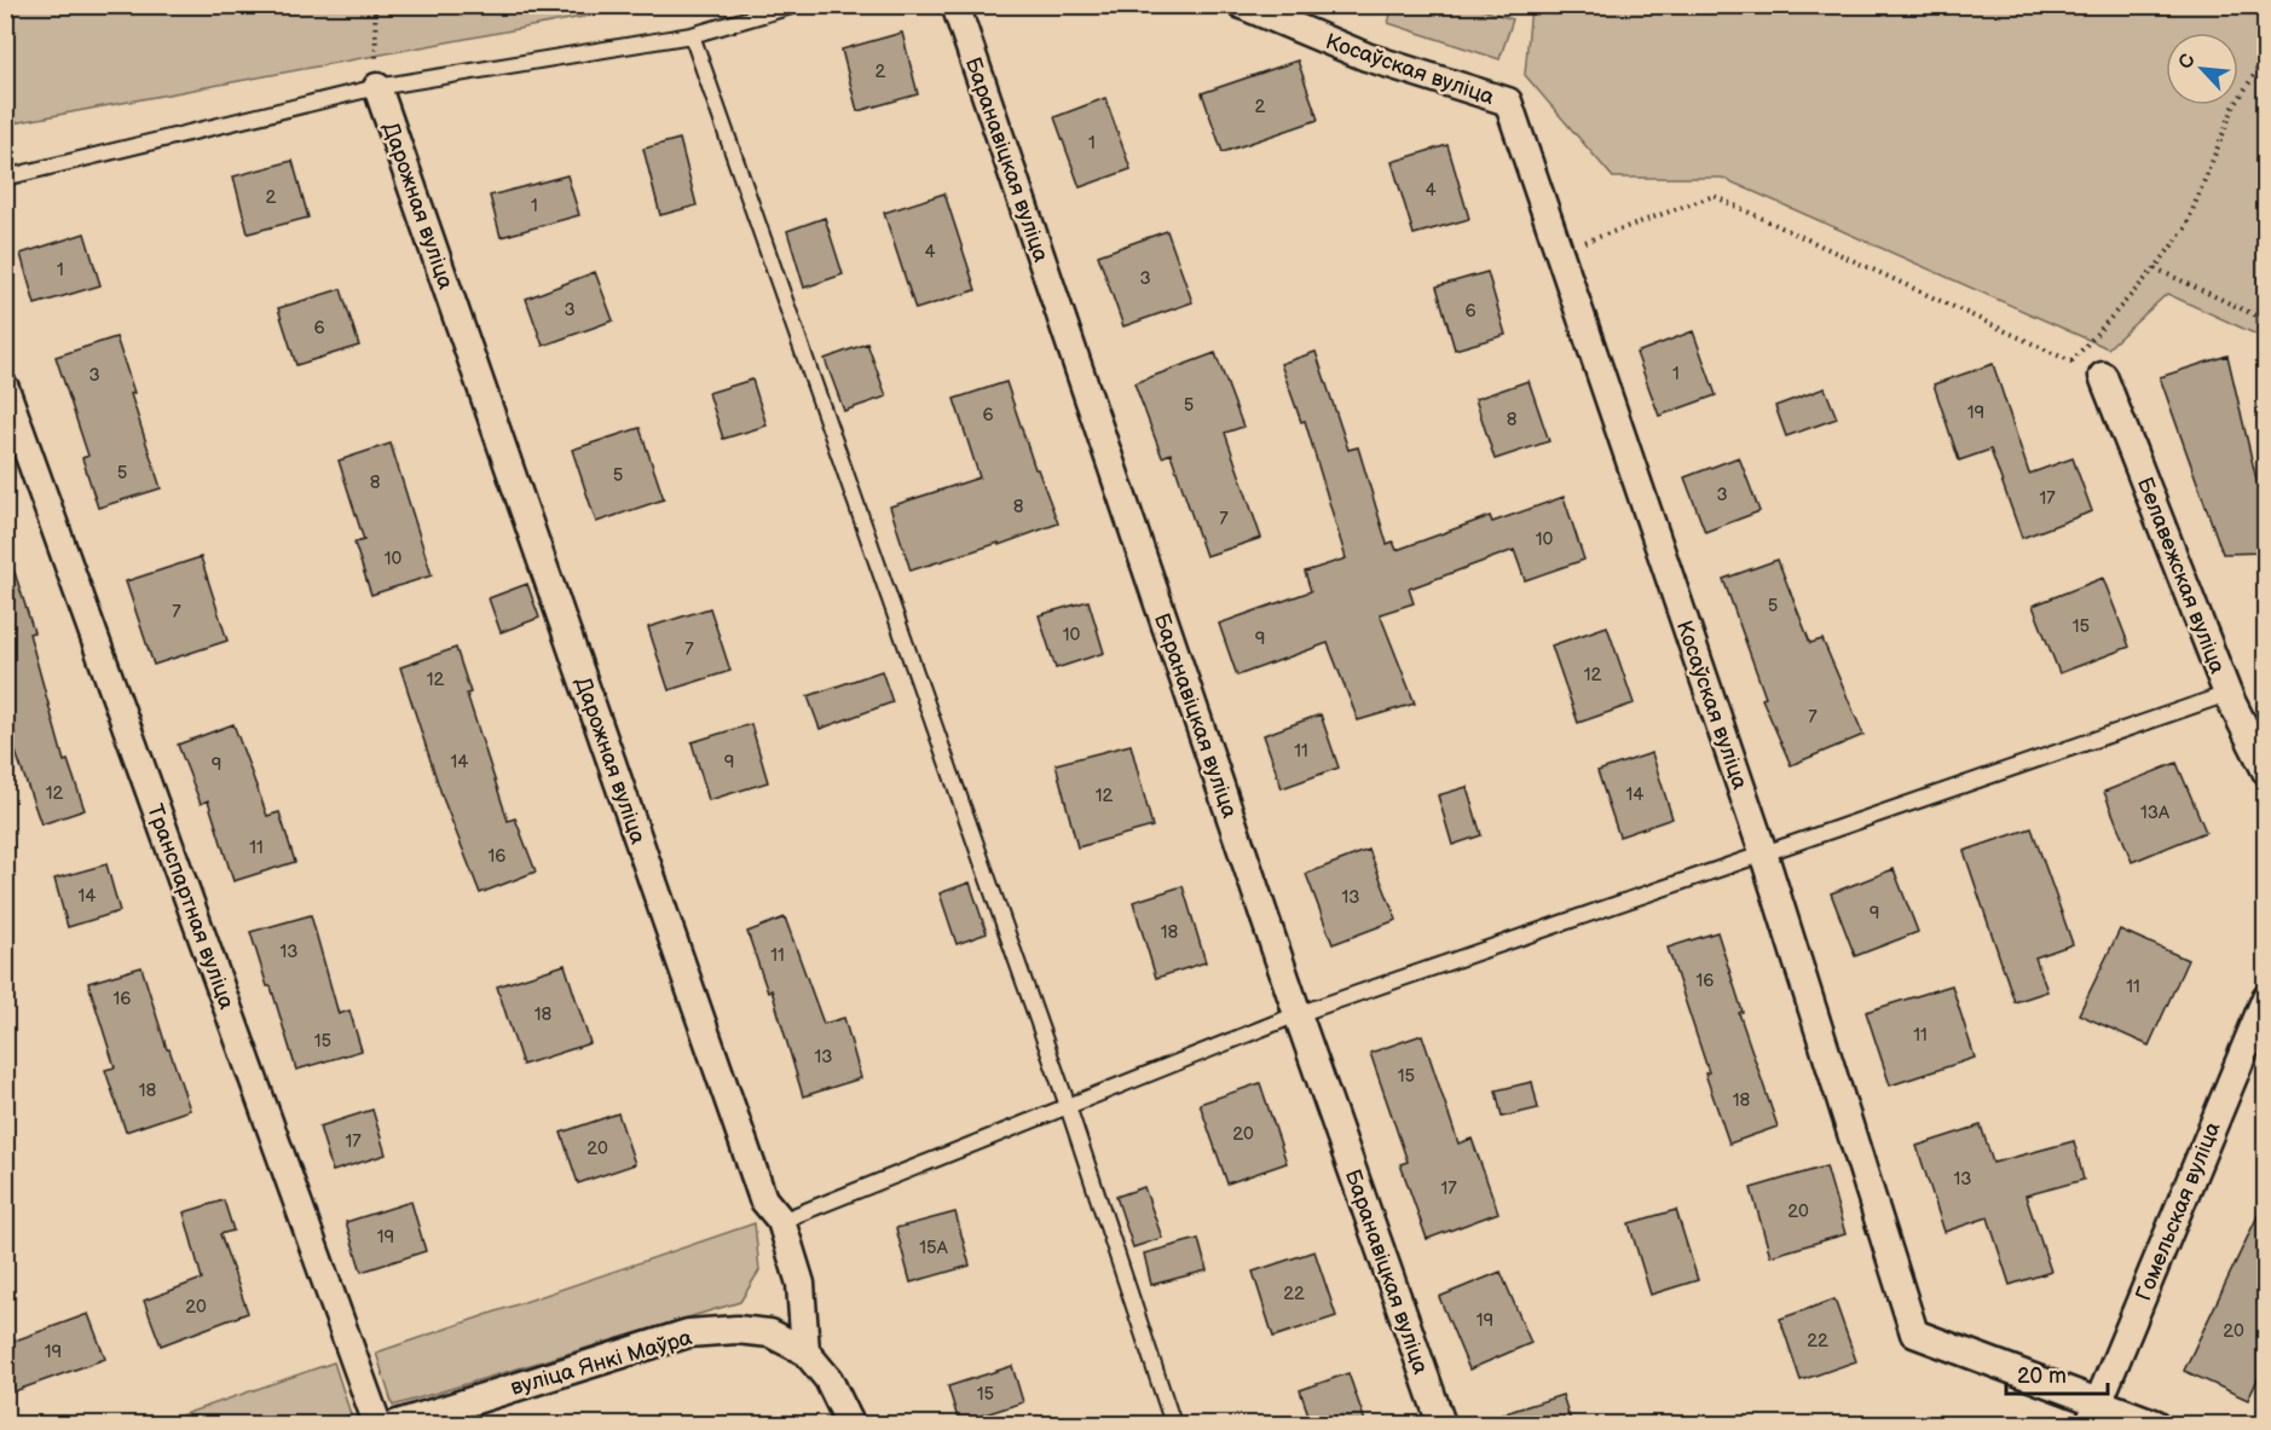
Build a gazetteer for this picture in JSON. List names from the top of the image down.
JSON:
{
  "streets": {
    "street": [
      "Косаўская вуліца",
      "Баранавіцкая вуліца",
      "Дарожная вуліца",
      "Белавежская вуліца",
      "Транспартная вуліца",
      "Гомельская вуліца",
      "вуліца Янкі Маўра"
    ]
  },
  "crossings": [
    ["Косаўская вуліца", "Гомельская вуліца"],
    ["Дарожная вуліца", "вуліца Янкі Маўра"]
  ],
  "house_numbers": [
    "2",
    "2",
    "1",
    "4",
    "2",
    "1",
    "4",
    "1",
    "3",
    "3",
    "6",
    "6",
    "1",
    "3",
    "5",
    "19",
    "6",
    "8",
    "5",
    "5",
    "8",
    "3",
    "17",
    "8",
    "7",
    "10",
    "10",
    "5",
    "7",
    "15",
    "10",
    "9",
    "7",
    "12",
    "12",
    "7",
    "11",
    "14",
    "9",
    "9",
    "12",
    "14",
    "12",
    "13А",
    "11",
    "16",
    "14",
    "13",
    "9",
    "18",
    "13",
    "11",
    "16",
    "11",
    "16",
    "18",
    "11",
    "15",
    "13",
    "15",
    "18",
    "18",
    "20",
    "17",
    "20",
    "13",
    "17",
    "20",
    "19",
    "15А",
    "22",
    "20",
    "19",
    "20",
    "22",
    "19",
    "15"
  ],
  "scale_bar": "20 m",
  "north": "top left"
}
